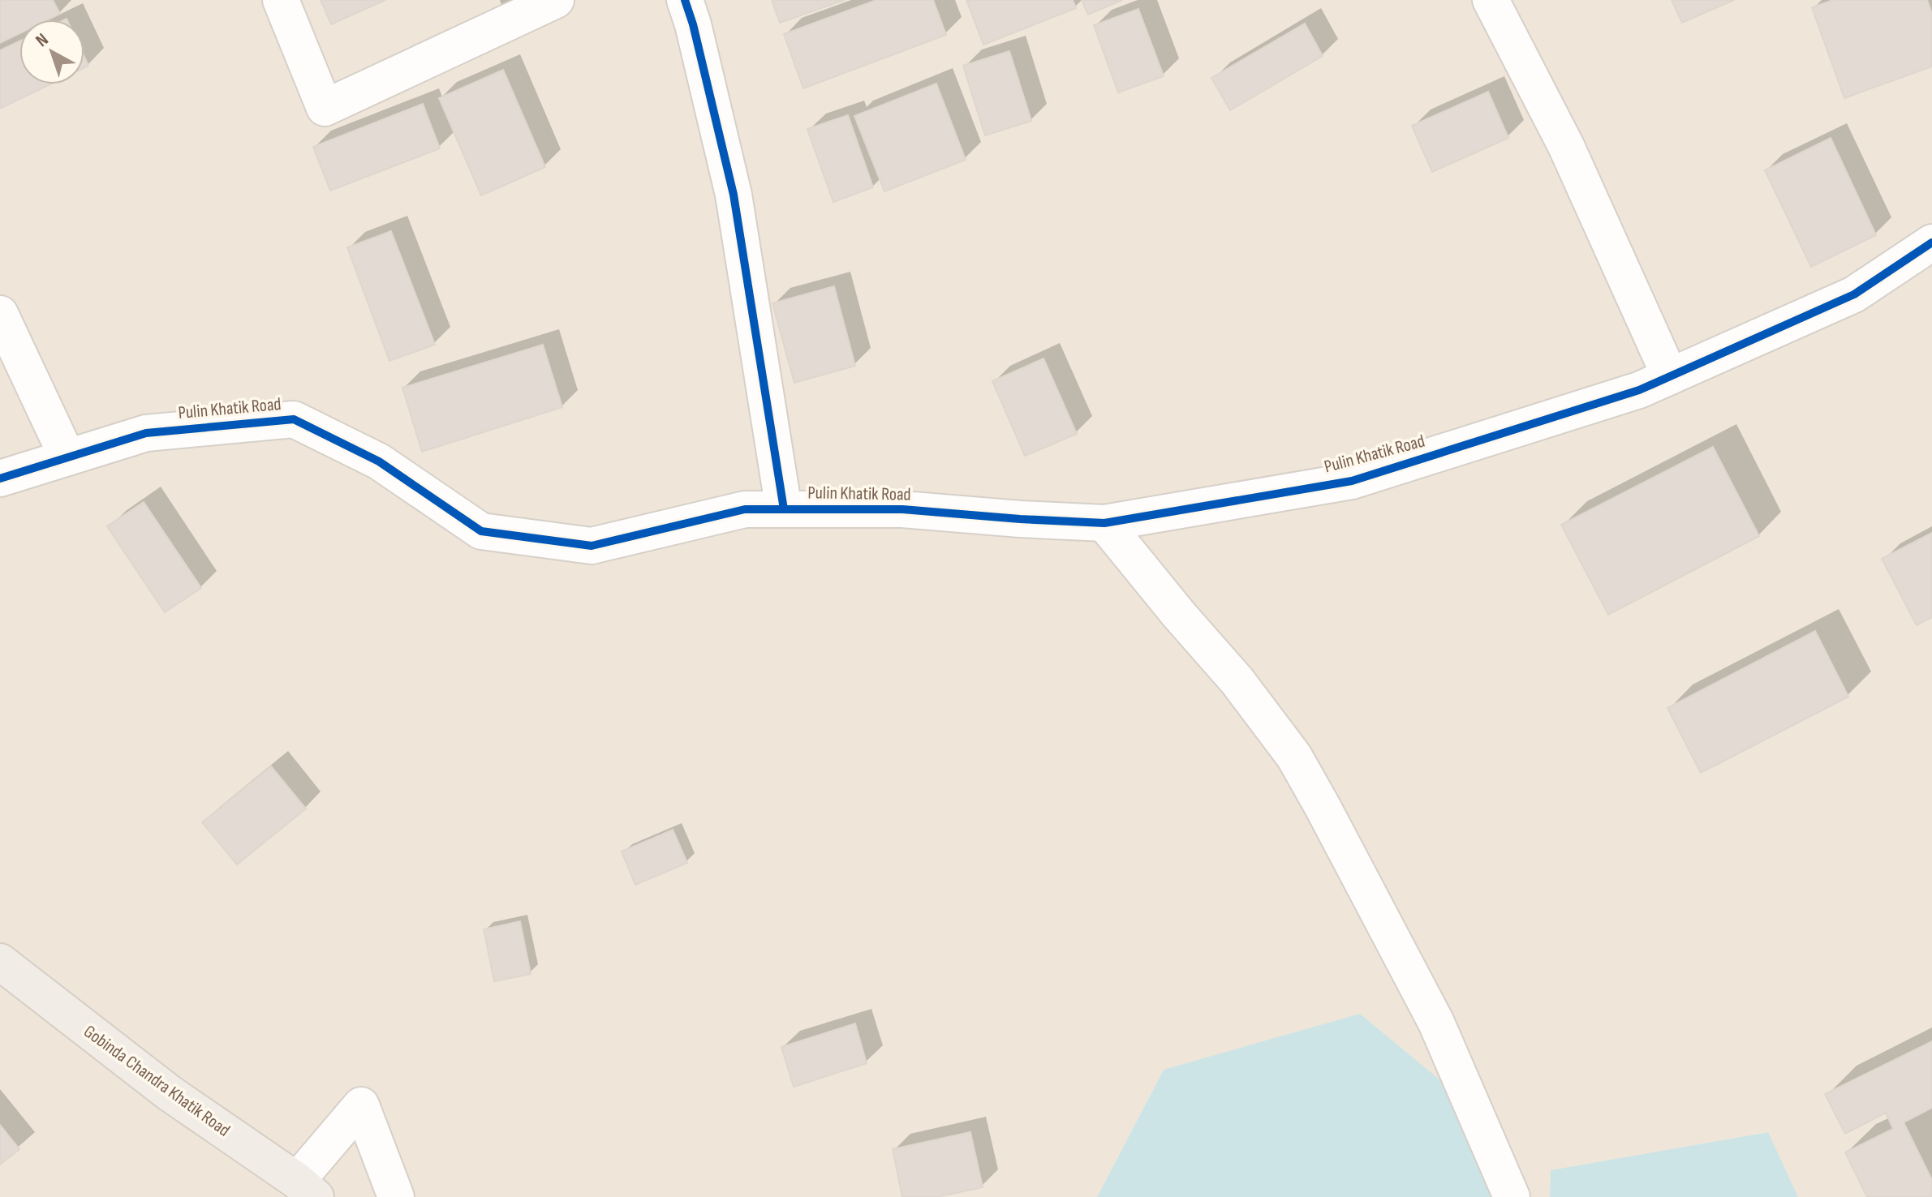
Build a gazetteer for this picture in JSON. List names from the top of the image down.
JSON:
{
  "streets": {
    "main road": ["Gobinda Chandra Khatik Road"],
    "street": ["Pulin Khatik Road"]
  },
  "north": "top left"
}
